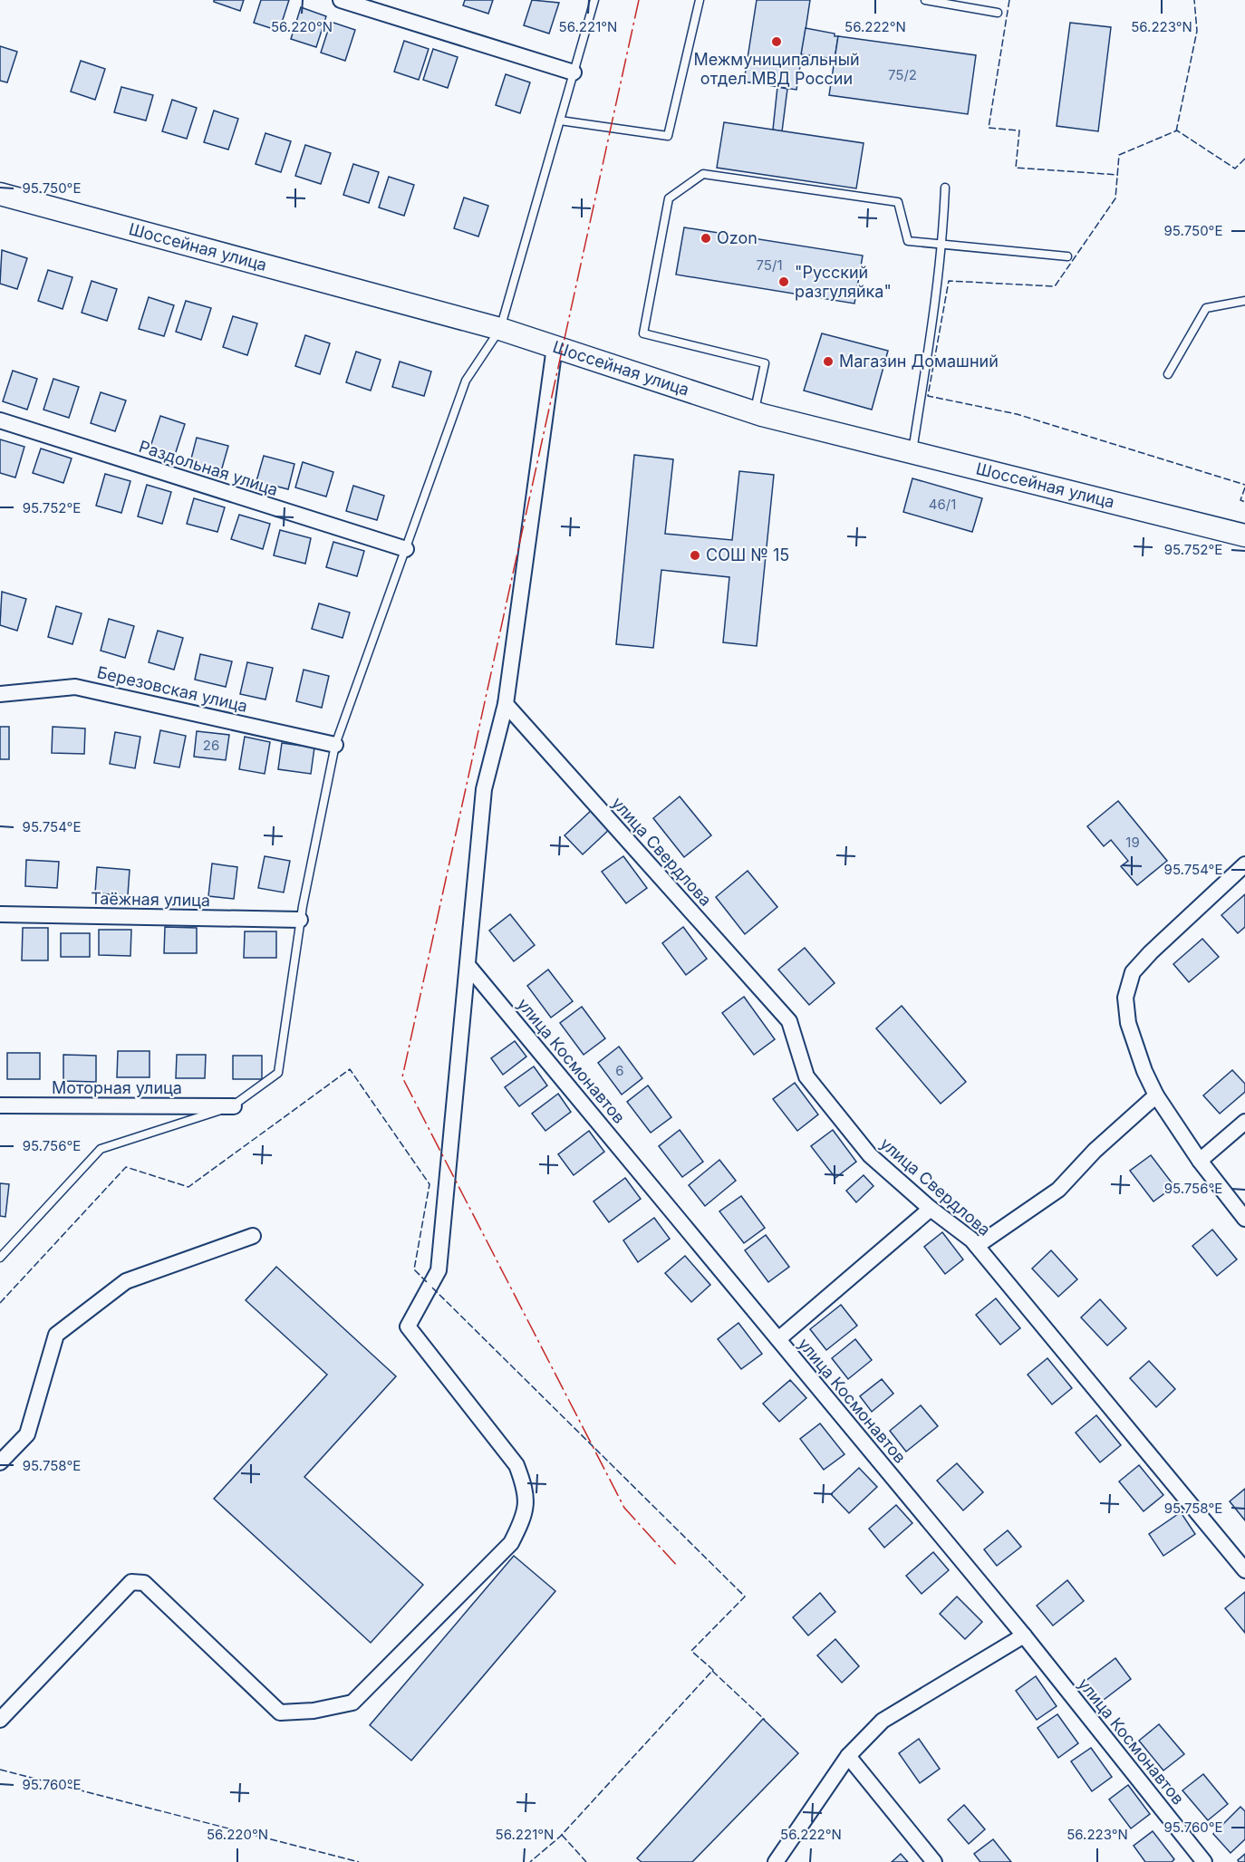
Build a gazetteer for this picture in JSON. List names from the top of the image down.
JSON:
{
  "streets": {
    "street": [
      "Шоссейная улица",
      "Раздольная улица",
      "Березовская улица",
      "улица Свердлова",
      "Таёжная улица",
      "улица Космонавтов",
      "Моторная улица"
    ]
  },
  "places": [
    "Межмуниципальный отдел МВД России",
    "Ozon",
    "\"Русский разгуляйка\"",
    "Магазин Домашний",
    "СОШ № 15"
  ],
  "house_numbers": [
    "75/2",
    "75/1",
    "46/1",
    "26",
    "19",
    "6"
  ],
  "coordinates": [
    "56.220°N",
    "56.221°N",
    "56.222°N",
    "56.223°N",
    "95.750°E",
    "95.752°E",
    "95.754°E",
    "95.756°E",
    "95.758°E",
    "95.760°E"
  ]
}
